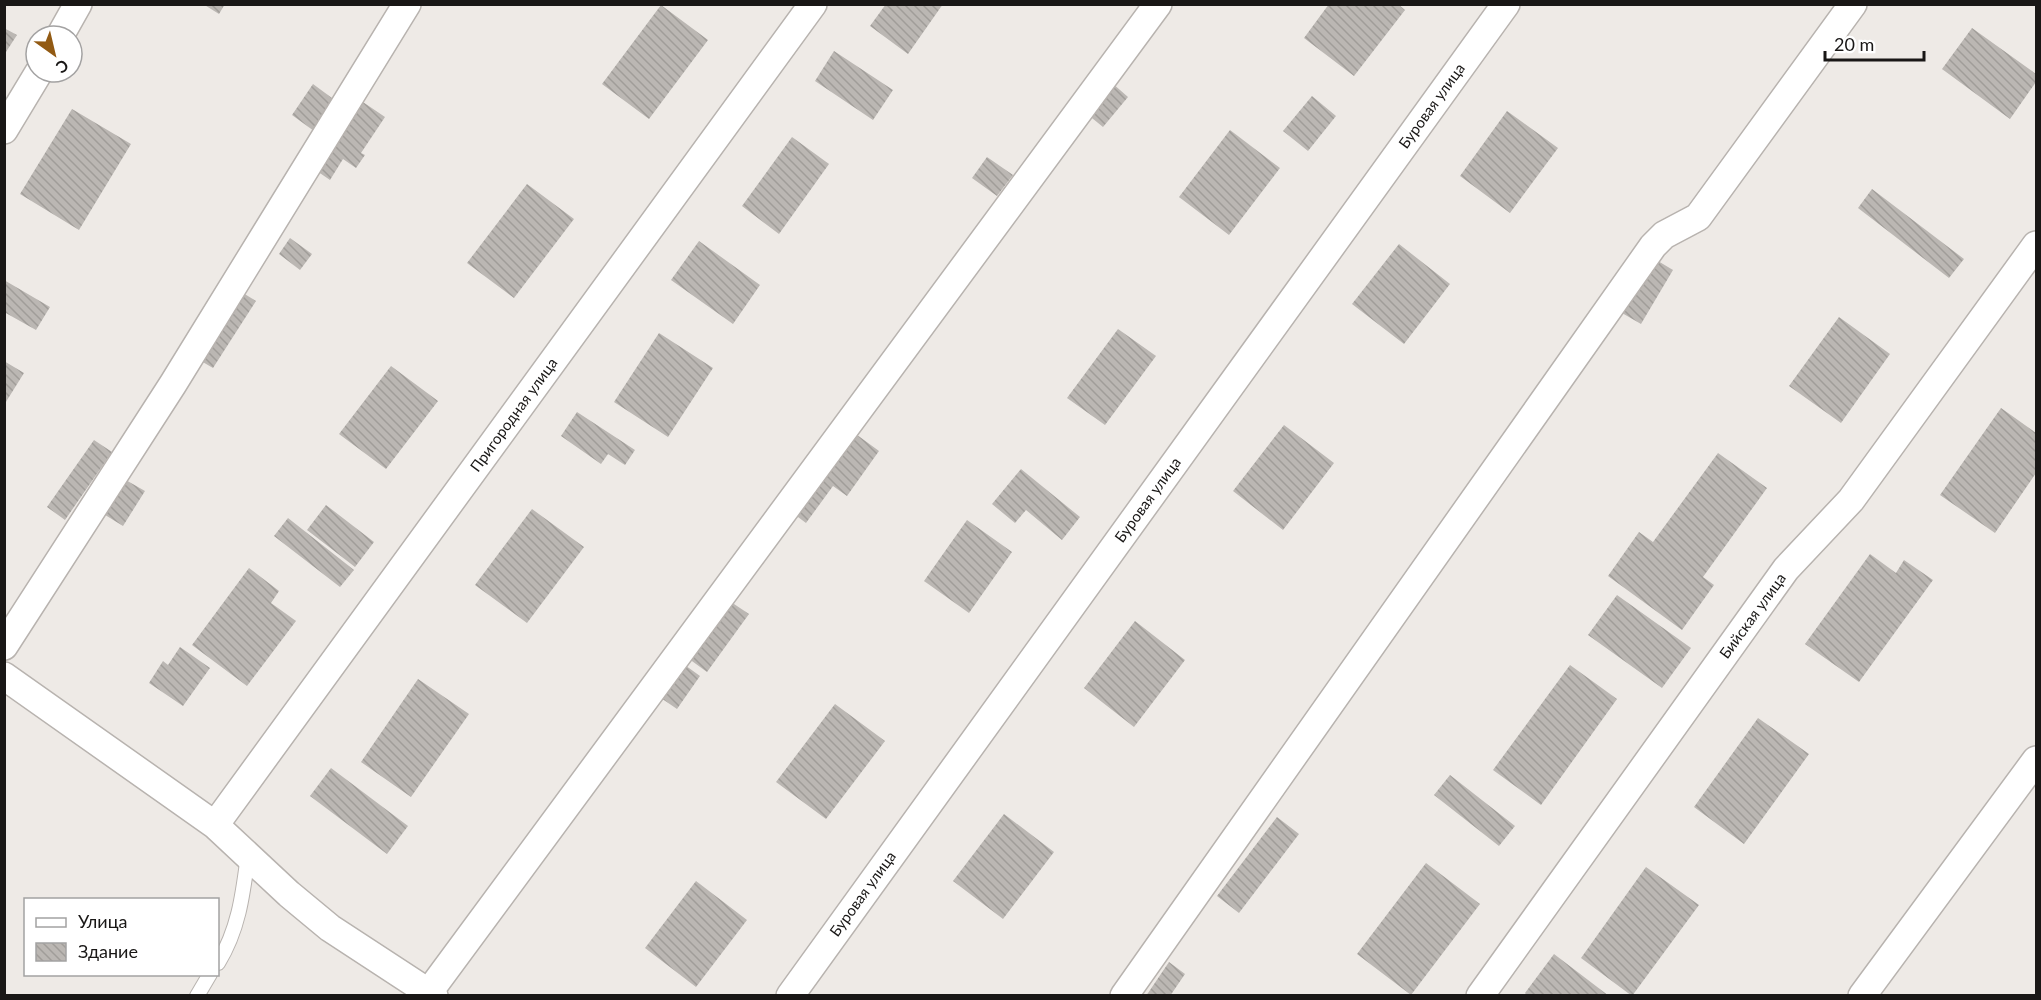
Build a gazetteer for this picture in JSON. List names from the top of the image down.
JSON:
{
  "streets": {
    "street": ["Буровая улица", "Пригородная улица", "Бийская улица"]
  },
  "legend": ["Улица", "Здание"],
  "scale_bar": "20 m",
  "north": "bottom right"
}
